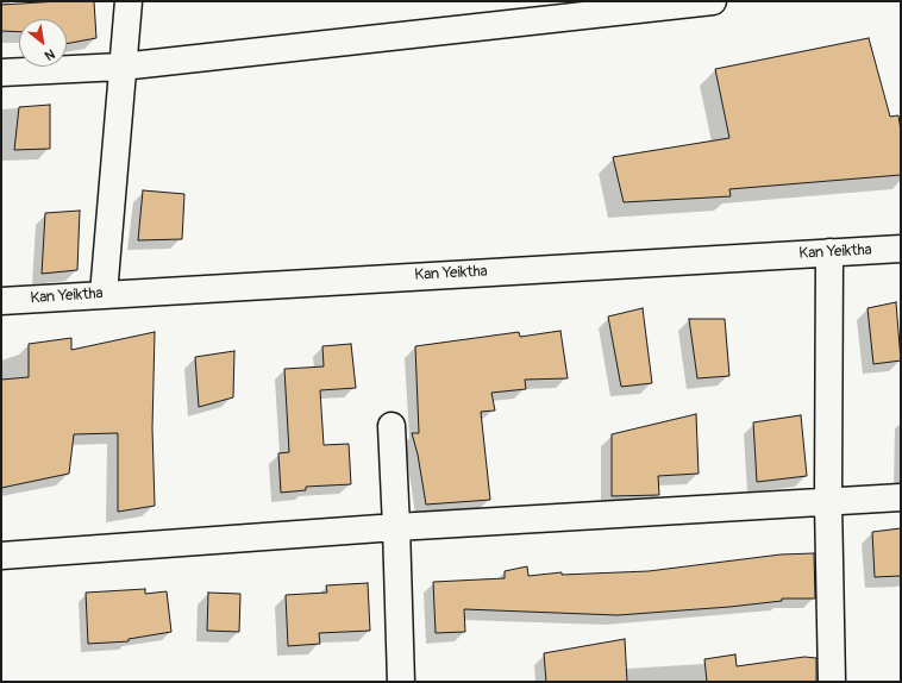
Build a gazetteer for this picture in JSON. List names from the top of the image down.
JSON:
{
  "streets": {
    "street": ["Kan Yeiktha"]
  },
  "north": "bottom right"
}
